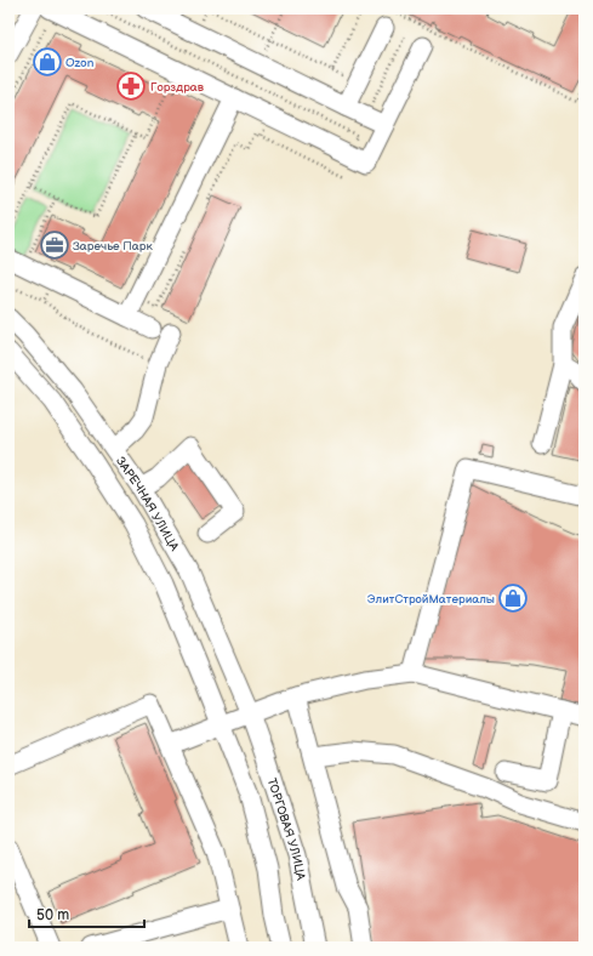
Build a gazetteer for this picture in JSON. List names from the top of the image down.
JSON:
{
  "streets": {
    "street": ["ЗАРЕЧНАЯ УЛИЦА", "ТОРГОВАЯ УЛИЦА"]
  },
  "crossings": [
    ["ЗАРЕЧНАЯ УЛИЦА", "ТОРГОВАЯ УЛИЦА"]
  ],
  "places": {
    "shop": ["Ozon", "ЭлитСтройМатериалы"],
    "pharmacy": ["Горздрав"],
    "office": ["Заречье Парк"]
  },
  "scale_bar": "50 m"
}
